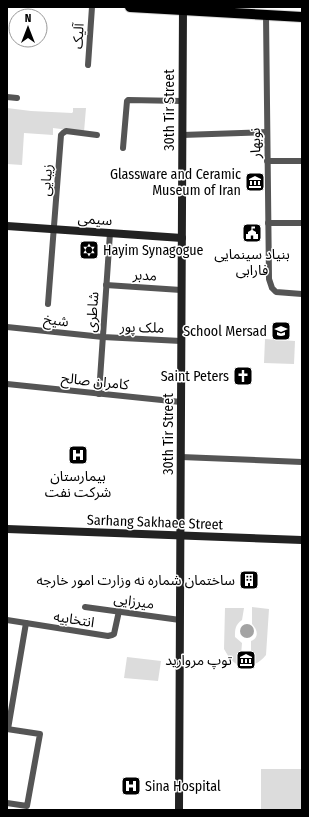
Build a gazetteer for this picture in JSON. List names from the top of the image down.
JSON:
{
  "streets": {
    "street": [
      "آلیک",
      "30th Tir Street",
      "نوبهار",
      "زیبایی",
      "سیمی",
      "مدبر",
      "شاطری",
      "شیخ",
      "ملک پور",
      "کامران صالح",
      "Sarhang Sakhaee Street",
      "میرزایی",
      "انتخابیه"
    ]
  },
  "crossings": [
    ["30th Tir Street", "سیمی"],
    ["30th Tir Street", "مدبر"],
    ["30th Tir Street", "ملک پور"],
    ["30th Tir Street", "کامران صالح"],
    ["30th Tir Street", "Sarhang Sakhaee Street"],
    ["30th Tir Street", "میرزایی"],
    ["زیبایی", "سیمی"],
    ["سیمی", "شاطری"],
    ["مدبر", "شاطری"],
    ["شاطری", "شیخ"],
    ["شاطری", "ملک پور"],
    ["شاطری", "کامران صالح"],
    ["شیخ", "ملک پور"],
    ["میرزایی", "انتخابیه"]
  ],
  "places": {
    "museum": ["Glassware and Ceramic Museum of Iran", "توپ مروارید"],
    "public building": ["بنیاد سینمایی فارابی"],
    "synagogue": ["Hayim Synagogue"],
    "school or university": ["School Mersad"],
    "church": ["Saint Peters"],
    "hospital": ["بیمارستان شرکت نفت", "Sina Hospital"],
    "building": ["ساختمان شماره نه وزارت امور خارجه"]
  },
  "north": "top"
}
